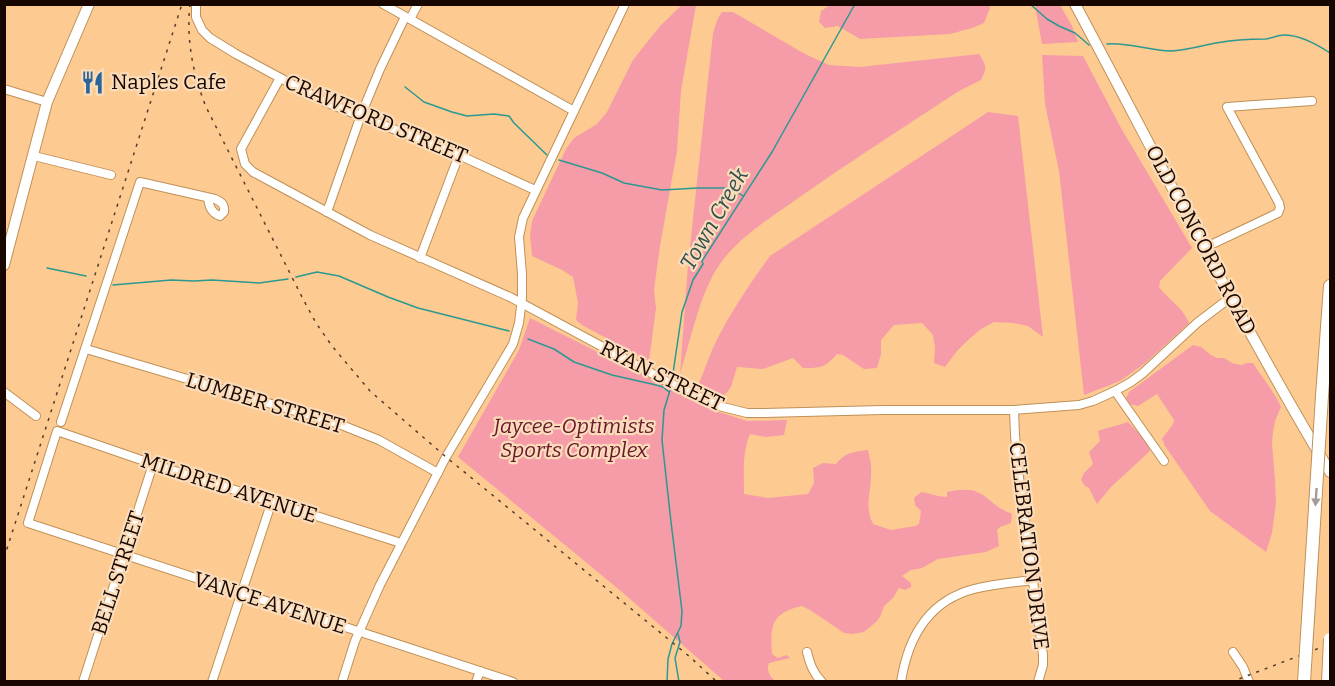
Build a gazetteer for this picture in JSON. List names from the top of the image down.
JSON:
{
  "streets": {
    "main road": ["OLD CONCORD ROAD"],
    "street": [
      "CRAWFORD STREET",
      "RYAN STREET",
      "LUMBER STREET",
      "MILDRED AVENUE",
      "CELEBRATION DRIVE",
      "BELL STREET",
      "VANCE AVENUE"
    ]
  },
  "crossings": [
    ["CRAWFORD STREET", "RYAN STREET"],
    ["OLD CONCORD ROAD", "RYAN STREET"],
    ["RYAN STREET", "CELEBRATION DRIVE"],
    ["MILDRED AVENUE", "BELL STREET"],
    ["MILDRED AVENUE", "VANCE AVENUE"],
    ["BELL STREET", "VANCE AVENUE"]
  ],
  "water": ["Town Creek"],
  "parks": ["Jaycee-Optimists Sports Complex"],
  "places": {
    "restaurant": ["Naples Cafe"]
  }
}
